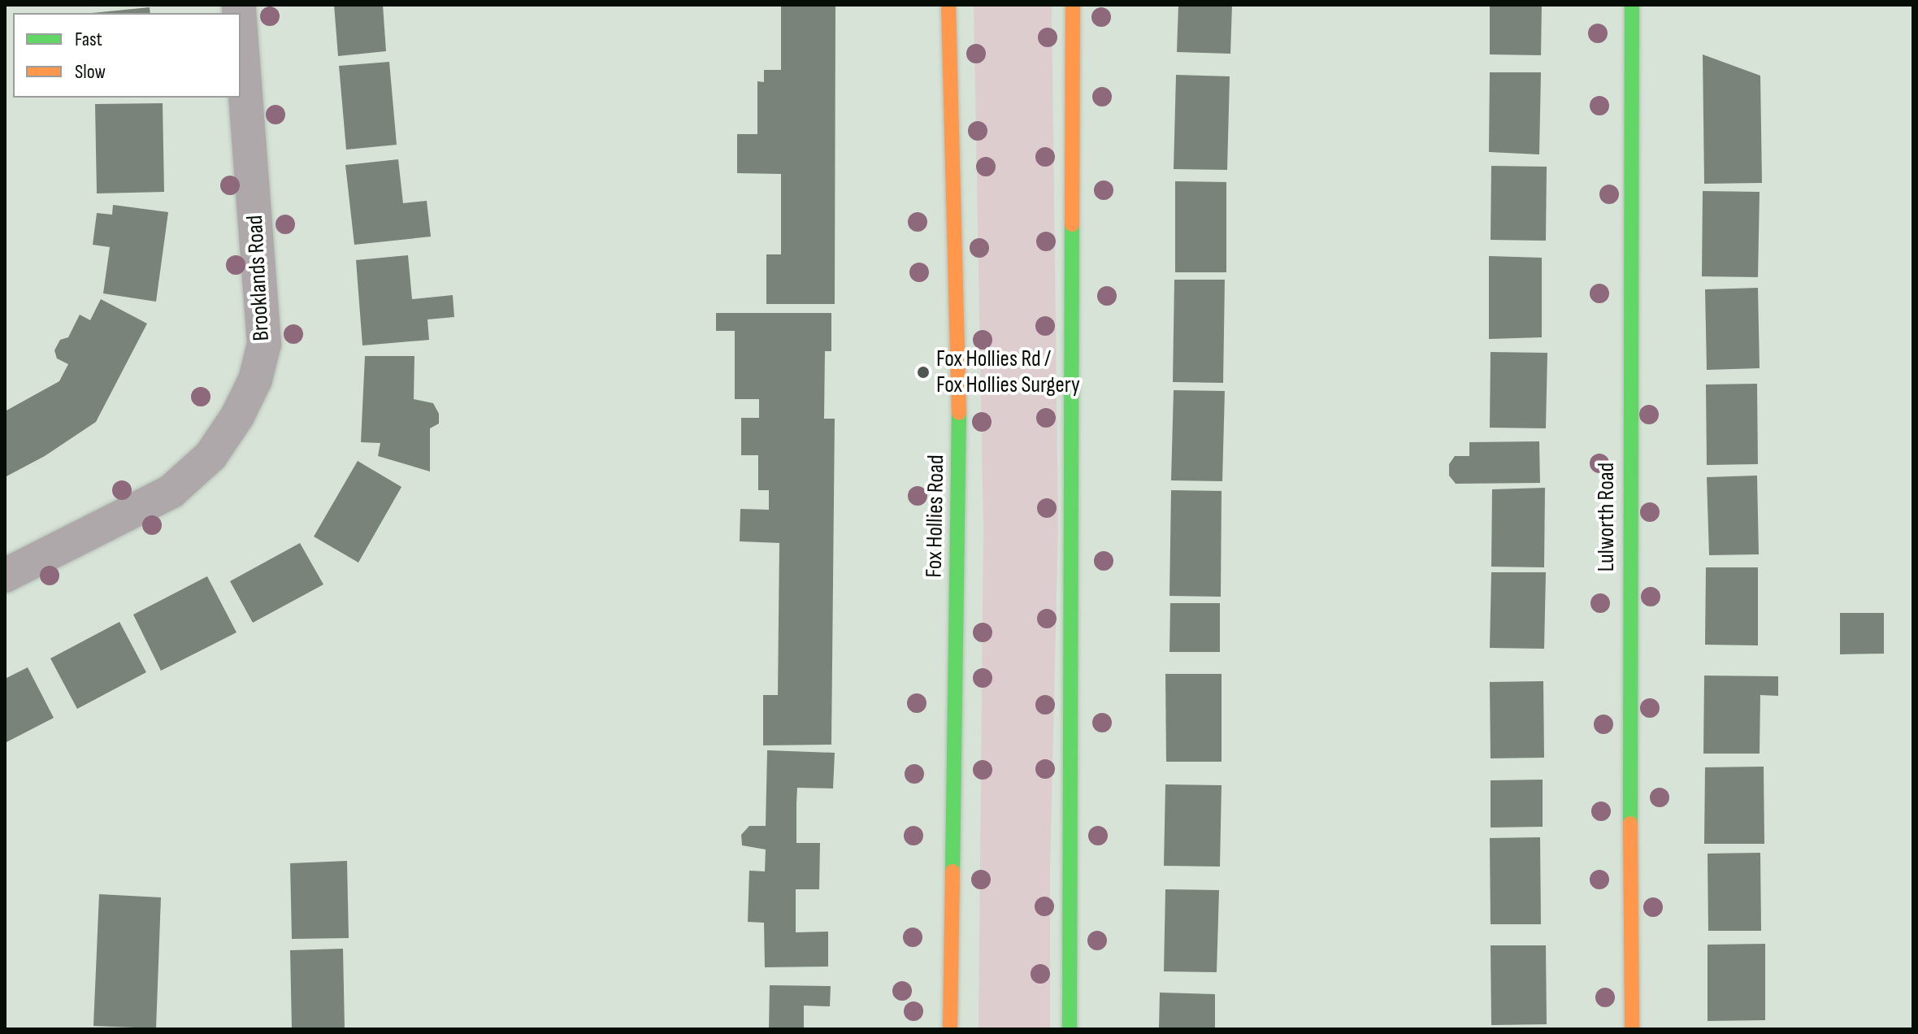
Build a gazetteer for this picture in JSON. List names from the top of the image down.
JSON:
{
  "streets": {
    "main road": ["Fox Hollies Road", "Lulworth Road"],
    "street": ["Brooklands Road"]
  },
  "places": ["Fox Hollies Rd / Fox Hollies Surgery"],
  "legend": ["Fast", "Slow"]
}
